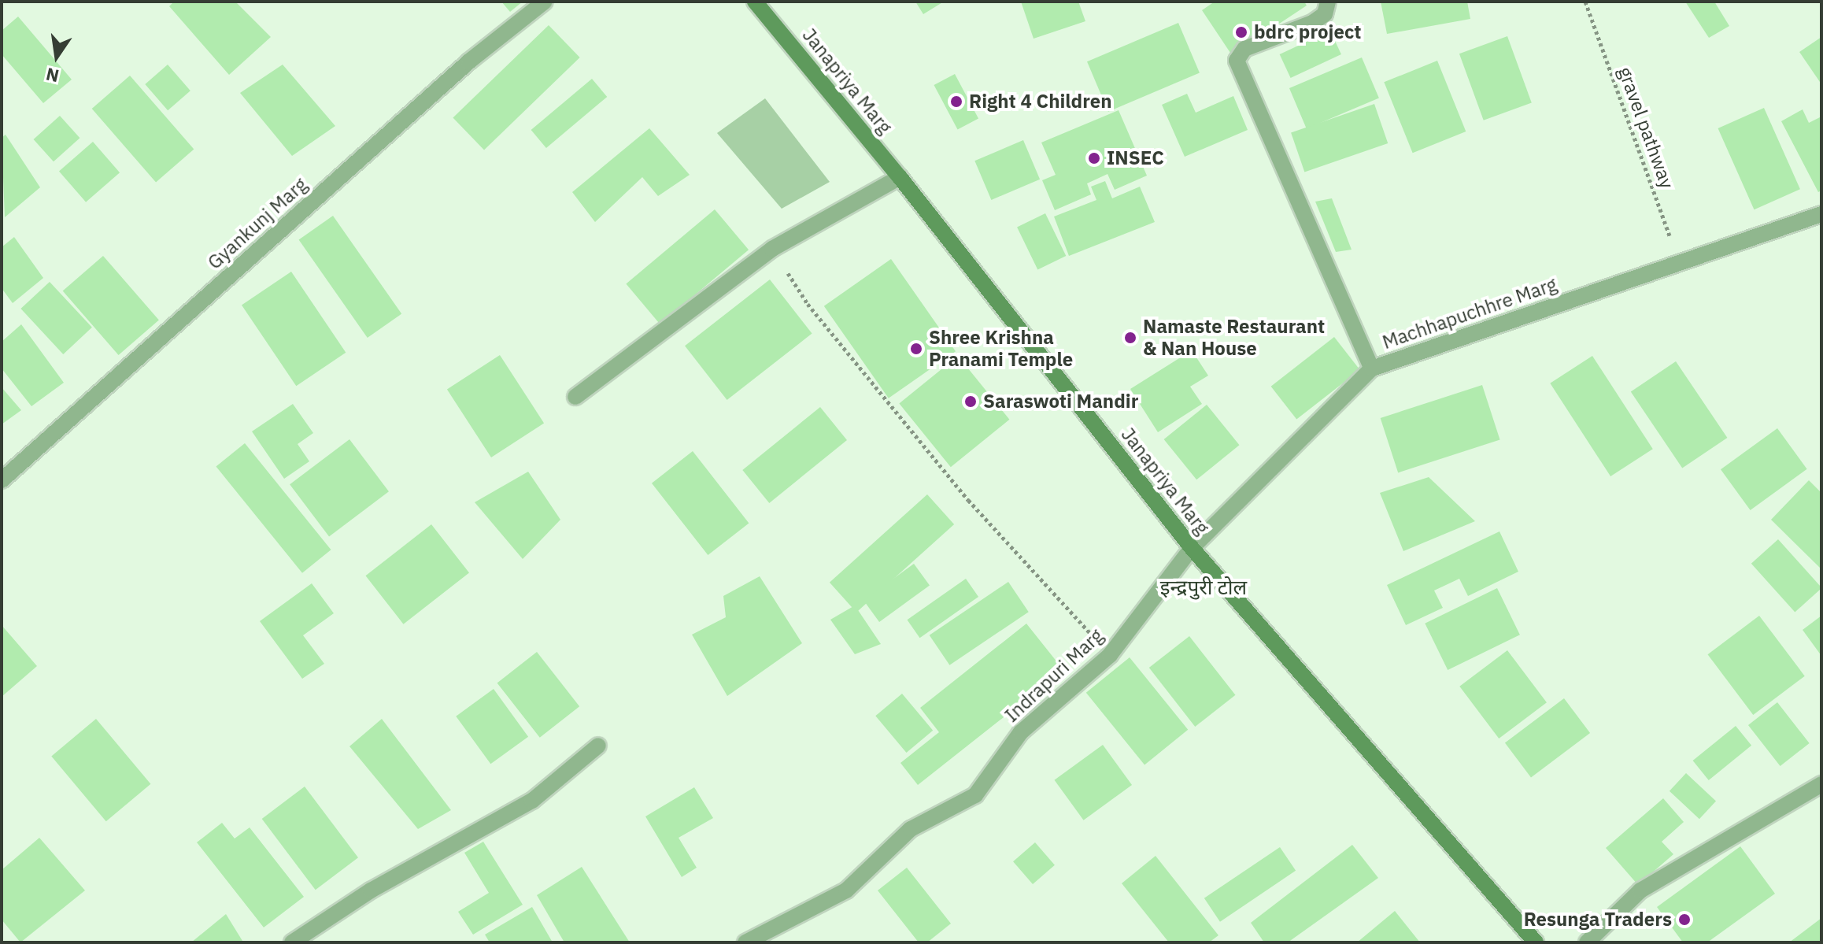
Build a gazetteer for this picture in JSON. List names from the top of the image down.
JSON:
{
  "streets": {
    "main road": ["Janapriya Marg"],
    "street": ["Gyankunj Marg", "Machhapuchhre Marg", "Indrapuri Marg"],
    "path": ["gravel pathway"]
  },
  "crossings": [
    ["Janapriya Marg", "Machhapuchhre Marg"],
    ["Janapriya Marg", "Indrapuri Marg"],
    ["gravel pathway", "Machhapuchhre Marg"],
    ["Machhapuchhre Marg", "Indrapuri Marg"]
  ],
  "districts": ["इन्द्रपुरी टोल"],
  "places": [
    "bdrc project",
    "Right 4 Children",
    "INSEC",
    "Namaste Restaurant & Nan House",
    "Shree Krishna Pranami Temple",
    "Saraswoti Mandir",
    "Resunga Traders"
  ],
  "north": "bottom"
}
